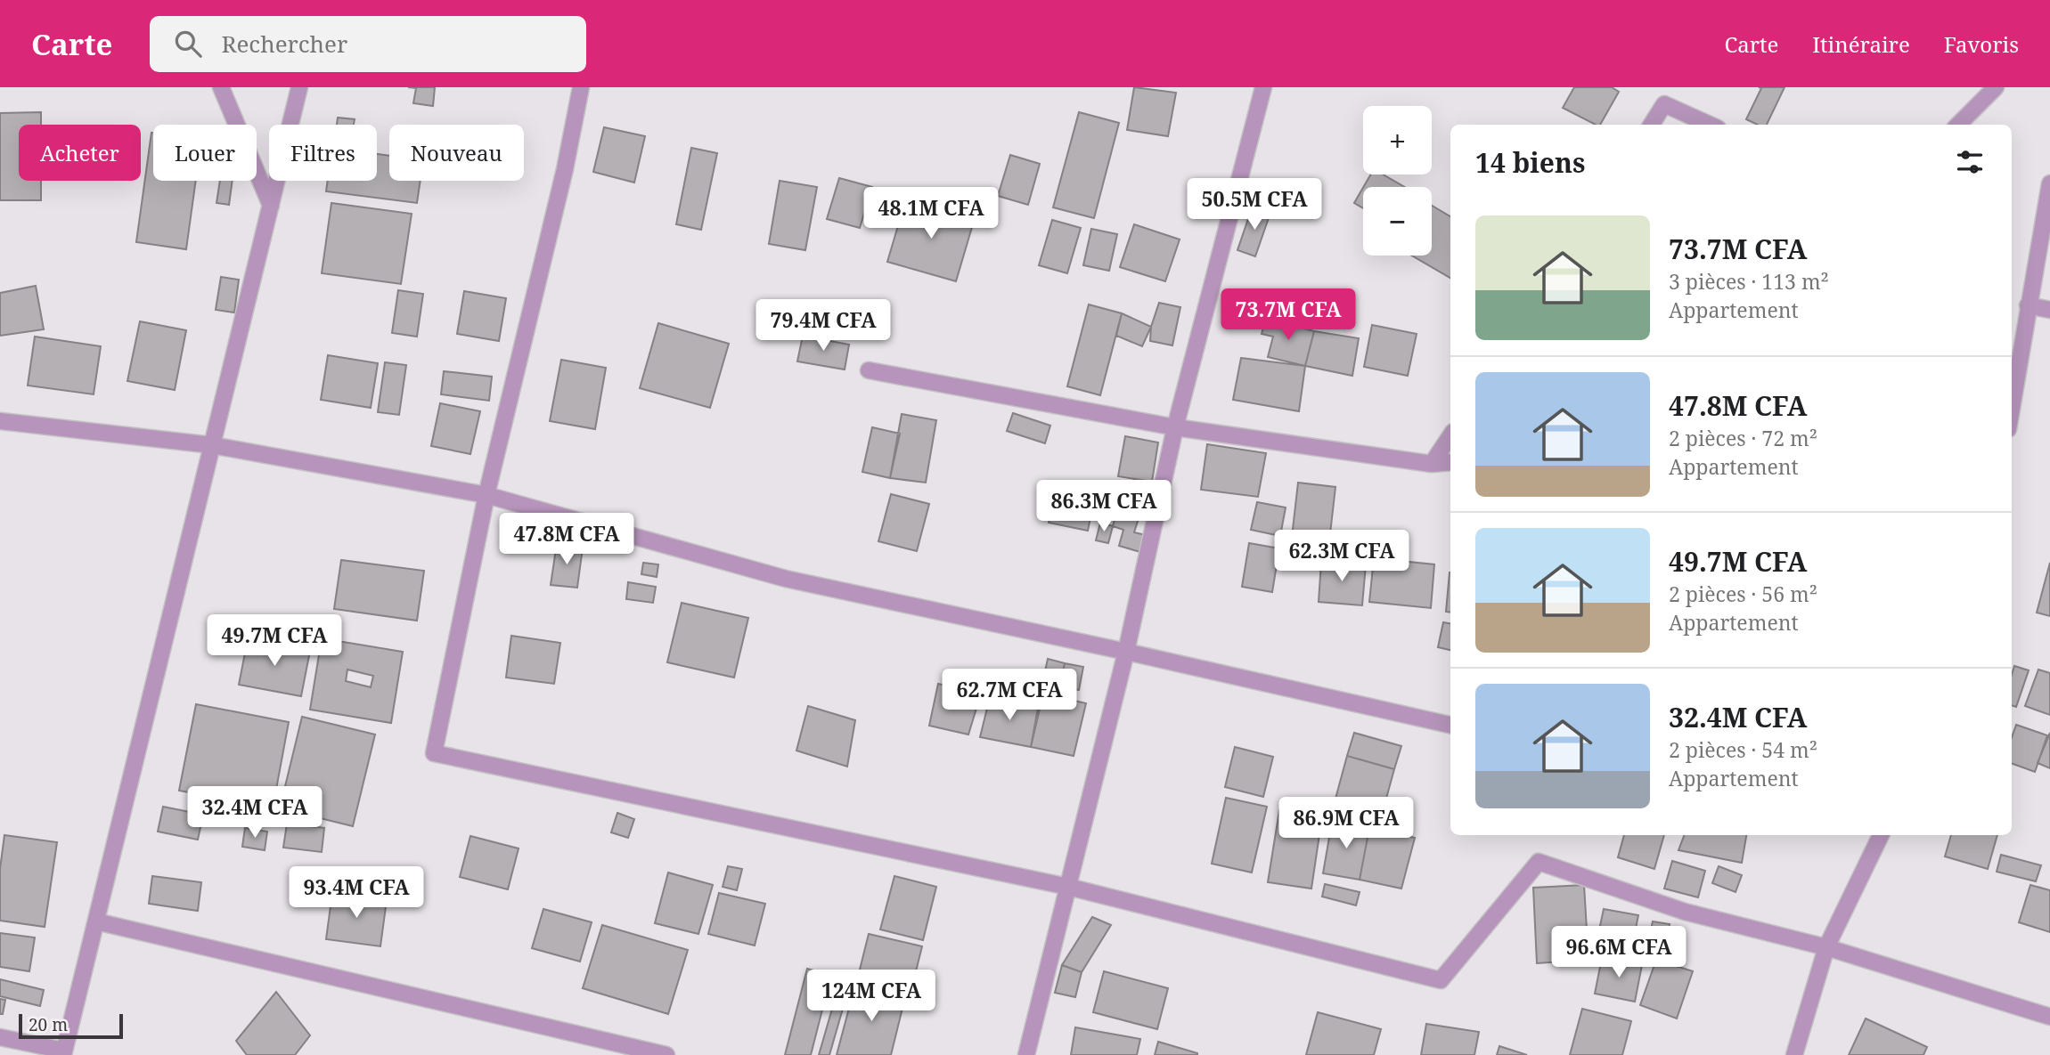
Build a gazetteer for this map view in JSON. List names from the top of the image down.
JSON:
{
  "scale_bar": "20 m",
  "page": {
    "header": "Carte",
    "search": "Rechercher",
    "nav": ["Carte", "Itinéraire", "Favoris"],
    "map_buttons": ["+", "−"],
    "chip": [
      "Acheter",
      "Louer",
      "Filtres",
      "Nouveau"
    ],
    "heading": "14 biens",
    "price": [
      "50.5M CFA",
      "48.1M CFA",
      "73.7M CFA",
      "79.4M CFA",
      "86.3M CFA",
      "47.8M CFA",
      "62.3M CFA",
      "49.7M CFA",
      "62.7M CFA",
      "32.4M CFA",
      "86.9M CFA",
      "93.4M CFA",
      "96.6M CFA",
      "124M CFA"
    ],
    "list": [
      {
        "name": "73.7M CFA",
        "note": "3 pièces · 113 m² · Appartement"
      },
      {
        "name": "47.8M CFA",
        "note": "2 pièces · 72 m² · Appartement"
      },
      {
        "name": "49.7M CFA",
        "note": "2 pièces · 56 m² · Appartement"
      },
      {
        "name": "32.4M CFA",
        "note": "2 pièces · 54 m² · Appartement"
      }
    ],
    "scale": "20 m"
  }
}
